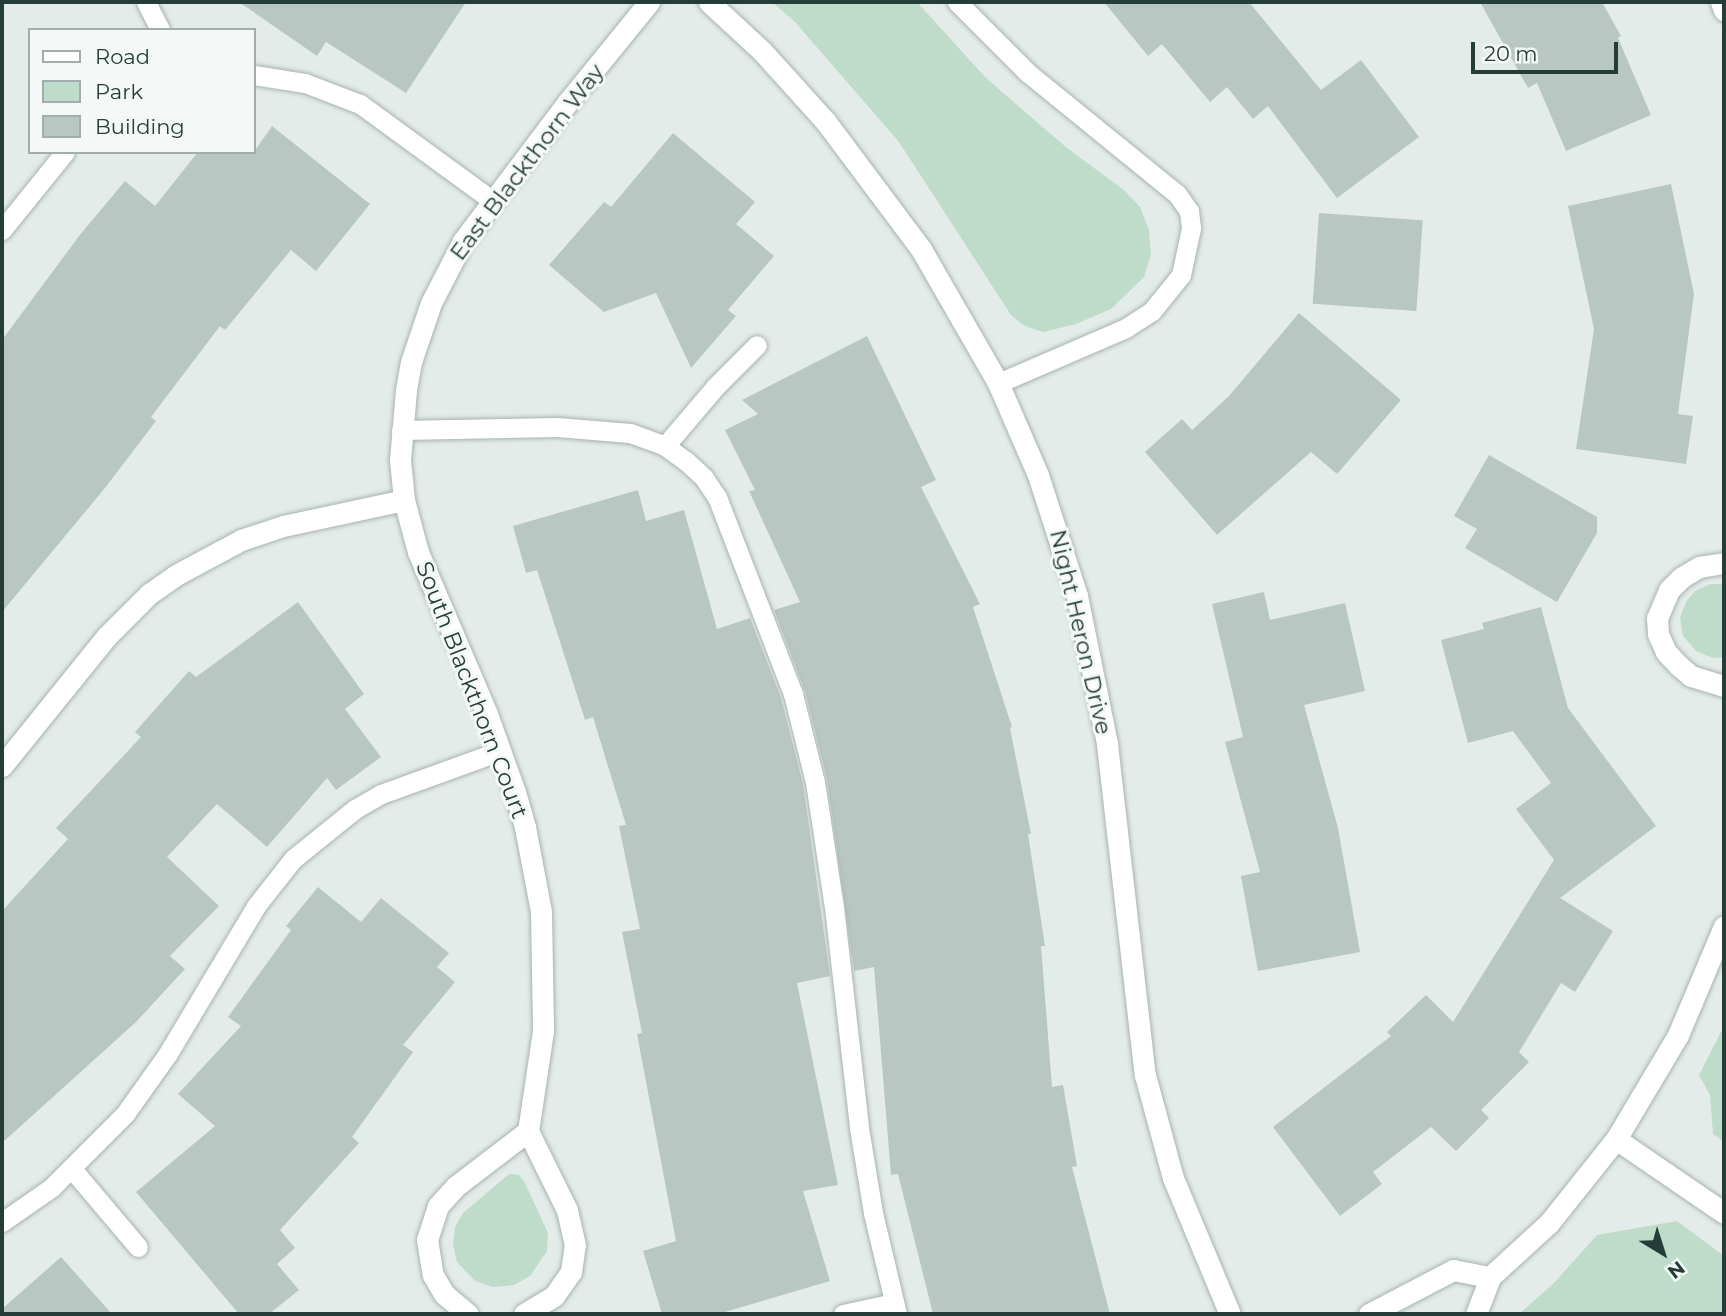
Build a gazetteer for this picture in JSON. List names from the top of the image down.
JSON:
{
  "streets": {
    "street": ["East Blackthorn Way", "Night Heron Drive", "South Blackthorn Court"]
  },
  "crossings": [
    ["East Blackthorn Way", "South Blackthorn Court"]
  ],
  "legend": ["Road", "Park", "Building"],
  "scale_bar": "20 m",
  "north": "bottom right"
}
